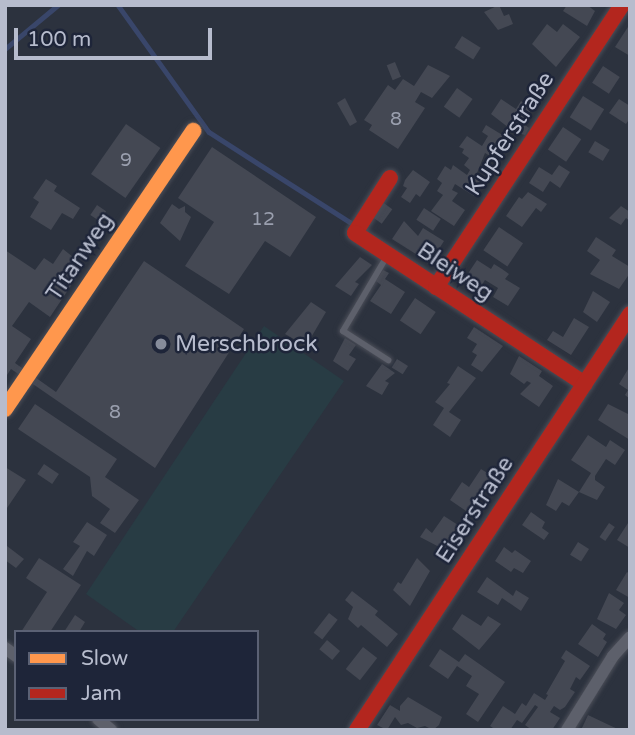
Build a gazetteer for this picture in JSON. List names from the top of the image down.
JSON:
{
  "streets": {
    "street": [
      "Kupferstraße",
      "Titanweg",
      "Bleiweg",
      "Eiserstraße"
    ]
  },
  "crossings": [
    ["Kupferstraße", "Bleiweg"],
    ["Bleiweg", "Eiserstraße"]
  ],
  "places": ["Merschbrock"],
  "house_numbers": [
    "8",
    "9",
    "12",
    "8"
  ],
  "legend": ["Slow", "Jam"],
  "scale_bar": "100 m"
}
